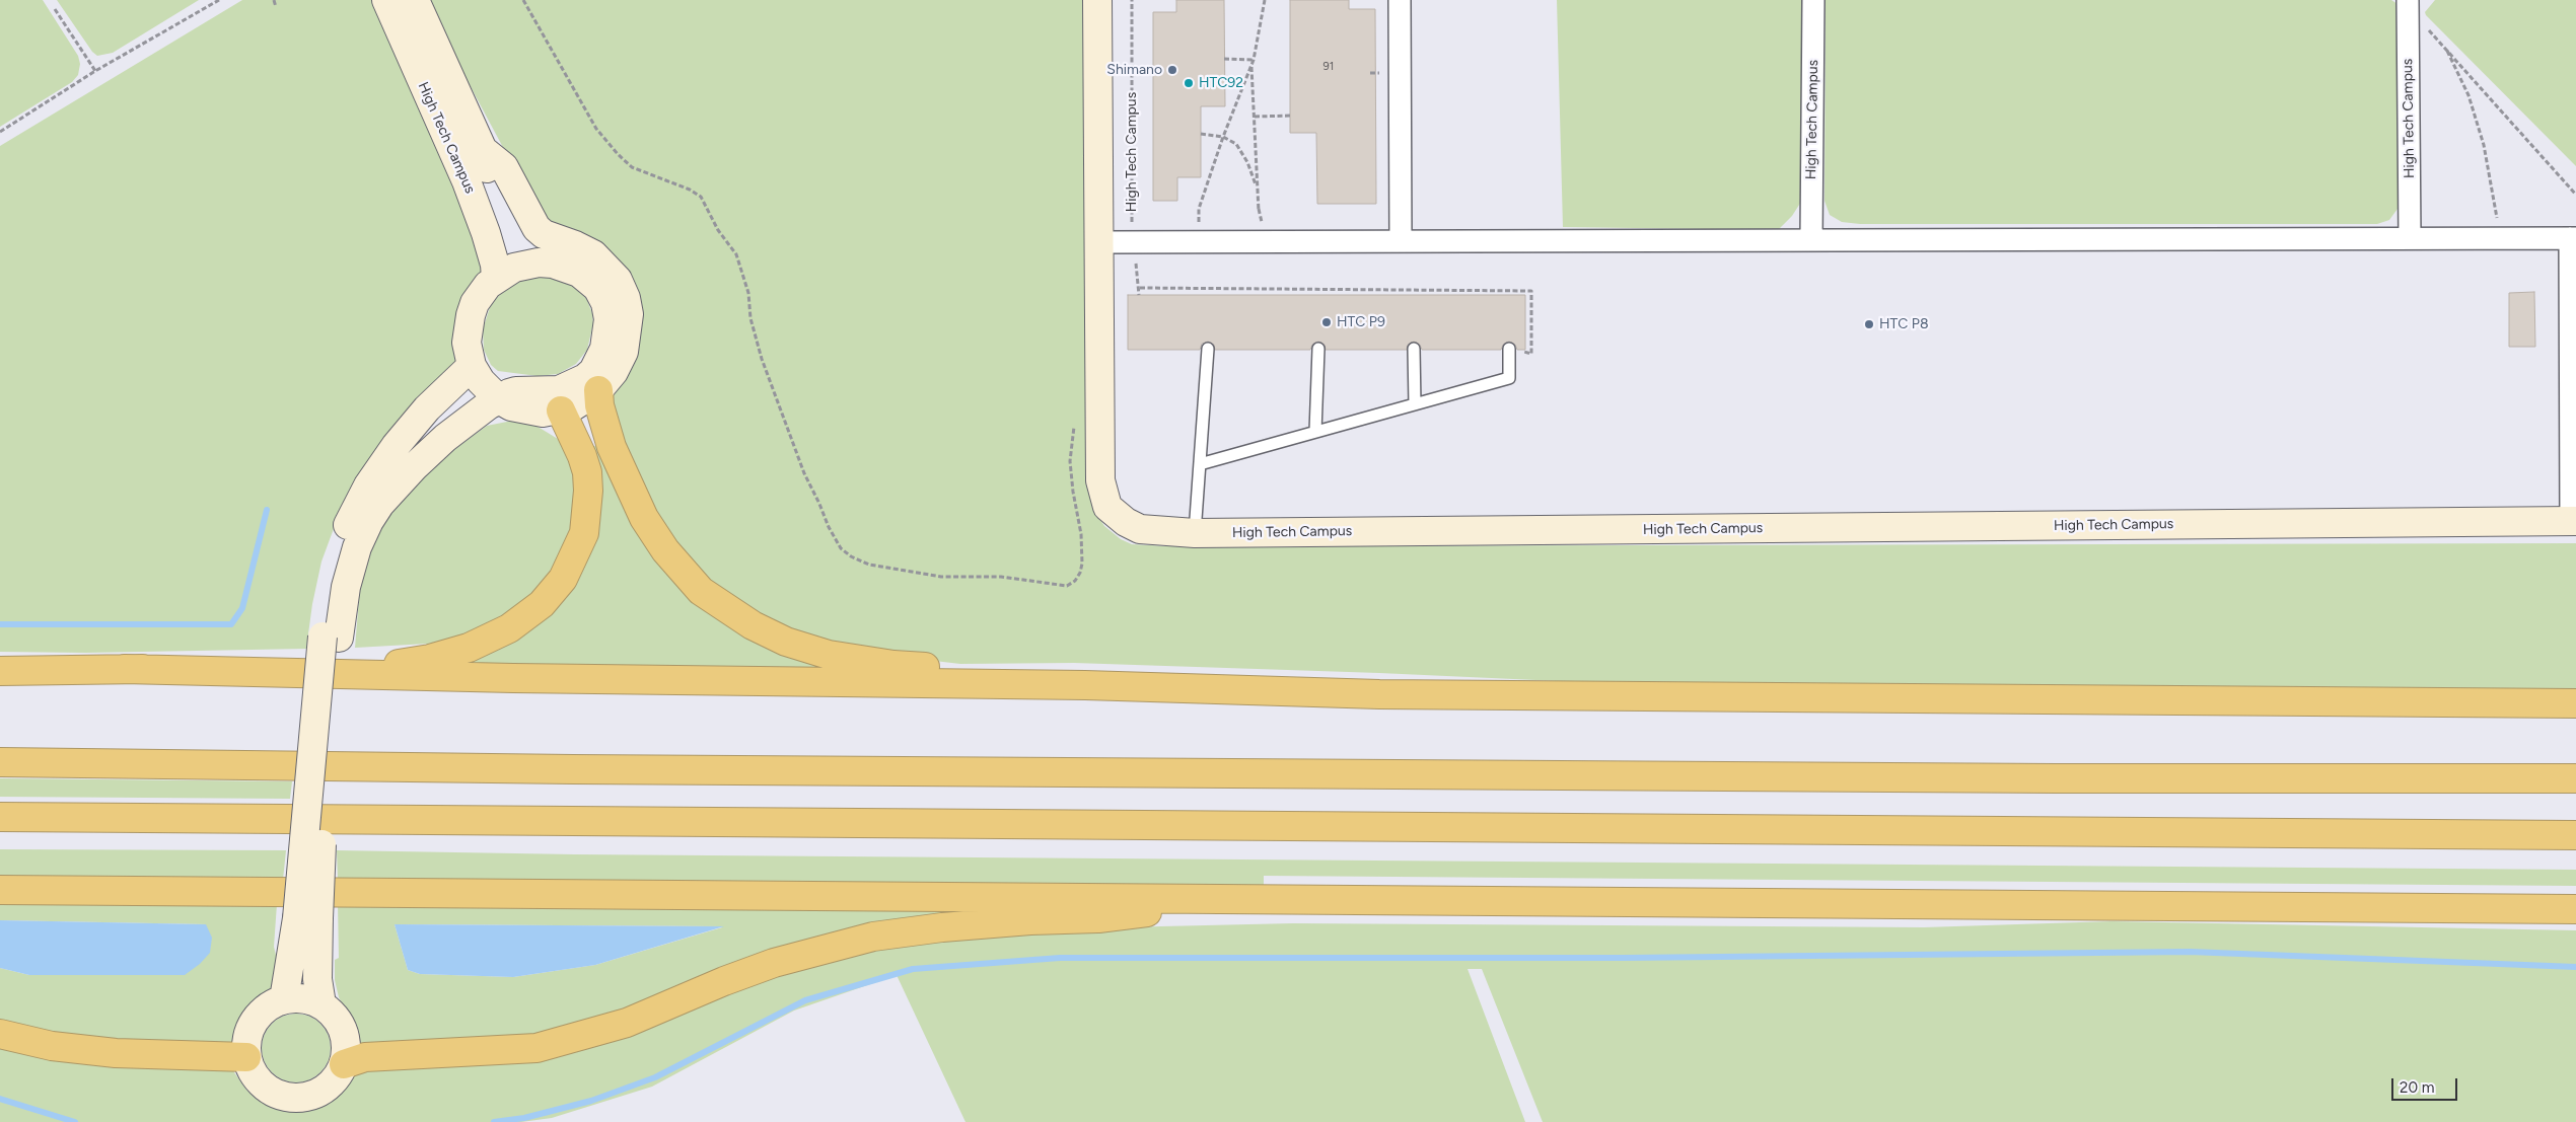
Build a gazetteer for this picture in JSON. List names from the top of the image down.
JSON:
{
  "streets": {
    "street": ["High Tech Campus"]
  },
  "places": [
    "Shimano",
    "HTC92",
    "HTC P9",
    "HTC P8"
  ],
  "house_numbers": ["91"],
  "scale_bar": "20 m"
}
